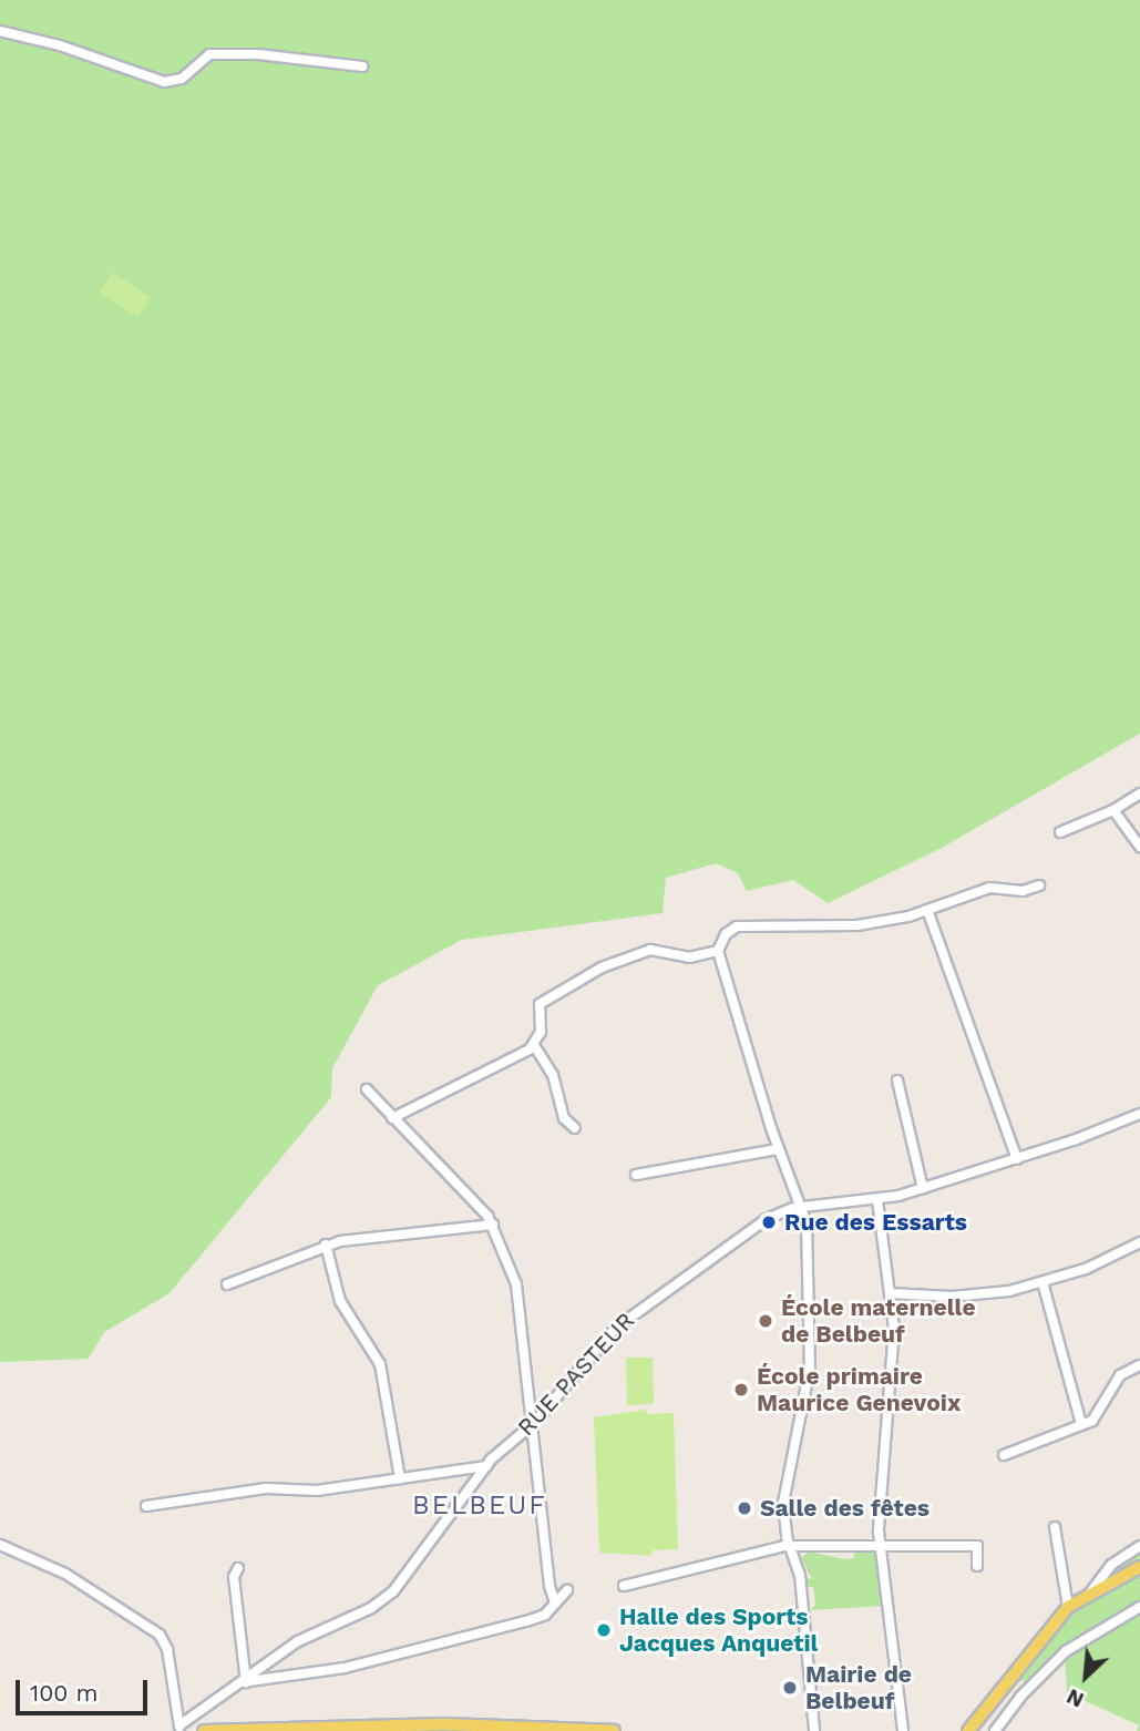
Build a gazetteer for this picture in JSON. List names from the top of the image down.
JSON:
{
  "streets": {
    "street": ["RUE PASTEUR"]
  },
  "districts": ["BELBEUF"],
  "places": [
    "Rue des Essarts",
    "École maternelle de Belbeuf",
    "École primaire Maurice Genevoix",
    "Salle des fêtes",
    "Halle des Sports Jacques Anquetil",
    "Mairie de Belbeuf"
  ],
  "scale_bar": "100 m",
  "north": "bottom left"
}
